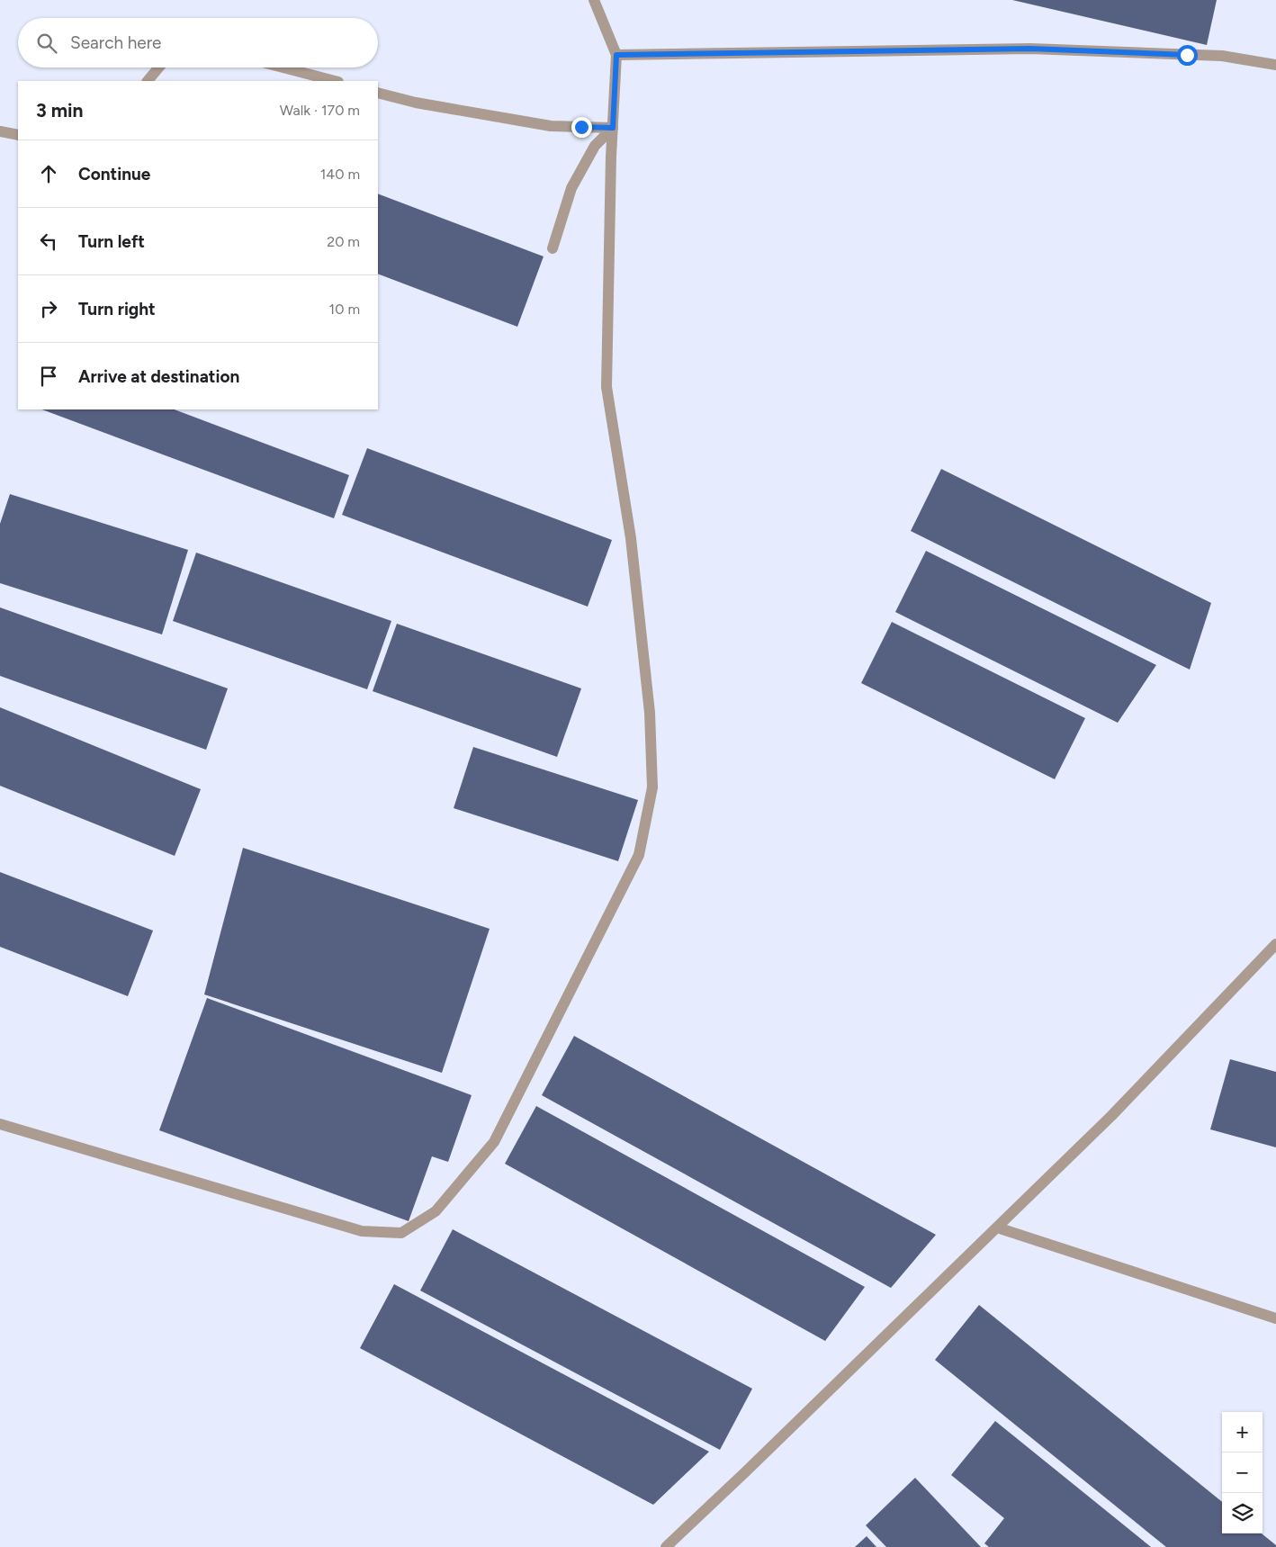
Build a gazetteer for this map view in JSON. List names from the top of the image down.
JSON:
{
  "page": {
    "search": "Search here",
    "heading": ["3 min", "Walk · 170 m"],
    "list": [
      ["Continue", "140 m"],
      ["Turn left", "20 m"],
      ["Turn right", "10 m"],
      "Arrive at destination"
    ],
    "map_buttons": ["+", "−"]
  }
}
